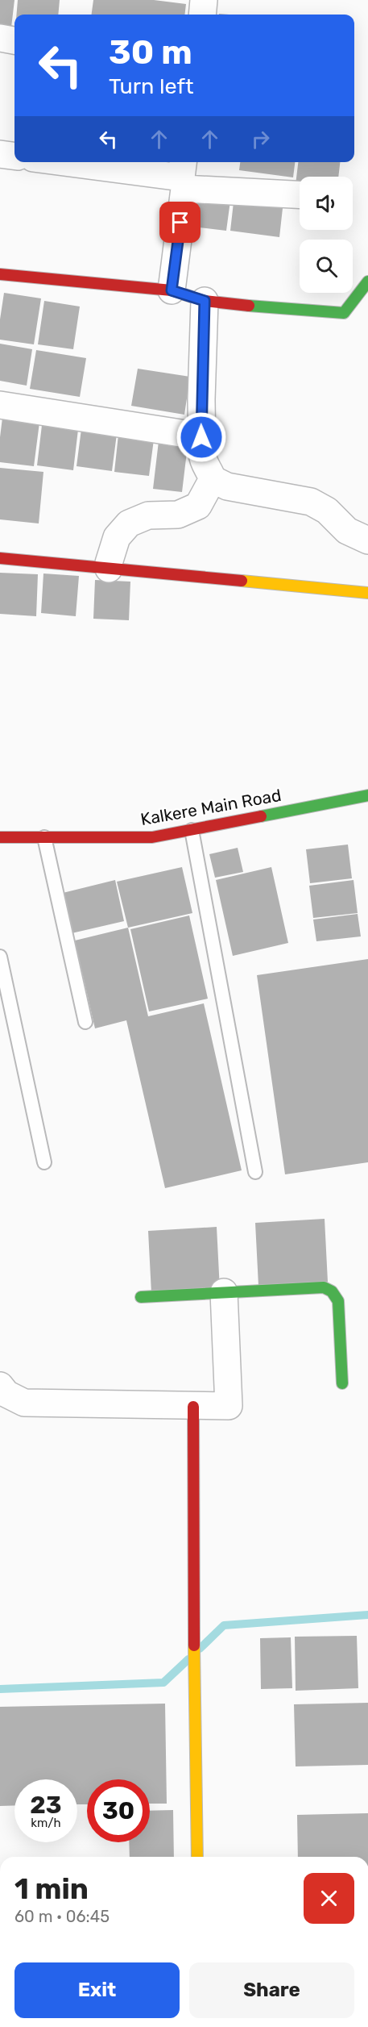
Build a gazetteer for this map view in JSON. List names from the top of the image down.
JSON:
{
  "streets": {
    "street": ["Kalkere Main Road"]
  },
  "page": {
    "turn": ["30 m", "Turn left"],
    "speed": "23 km/h",
    "limit": "30",
    "heading": ["1 min", "60 m · 06:45"],
    "buttons": ["Exit", "Share"]
  }
}
